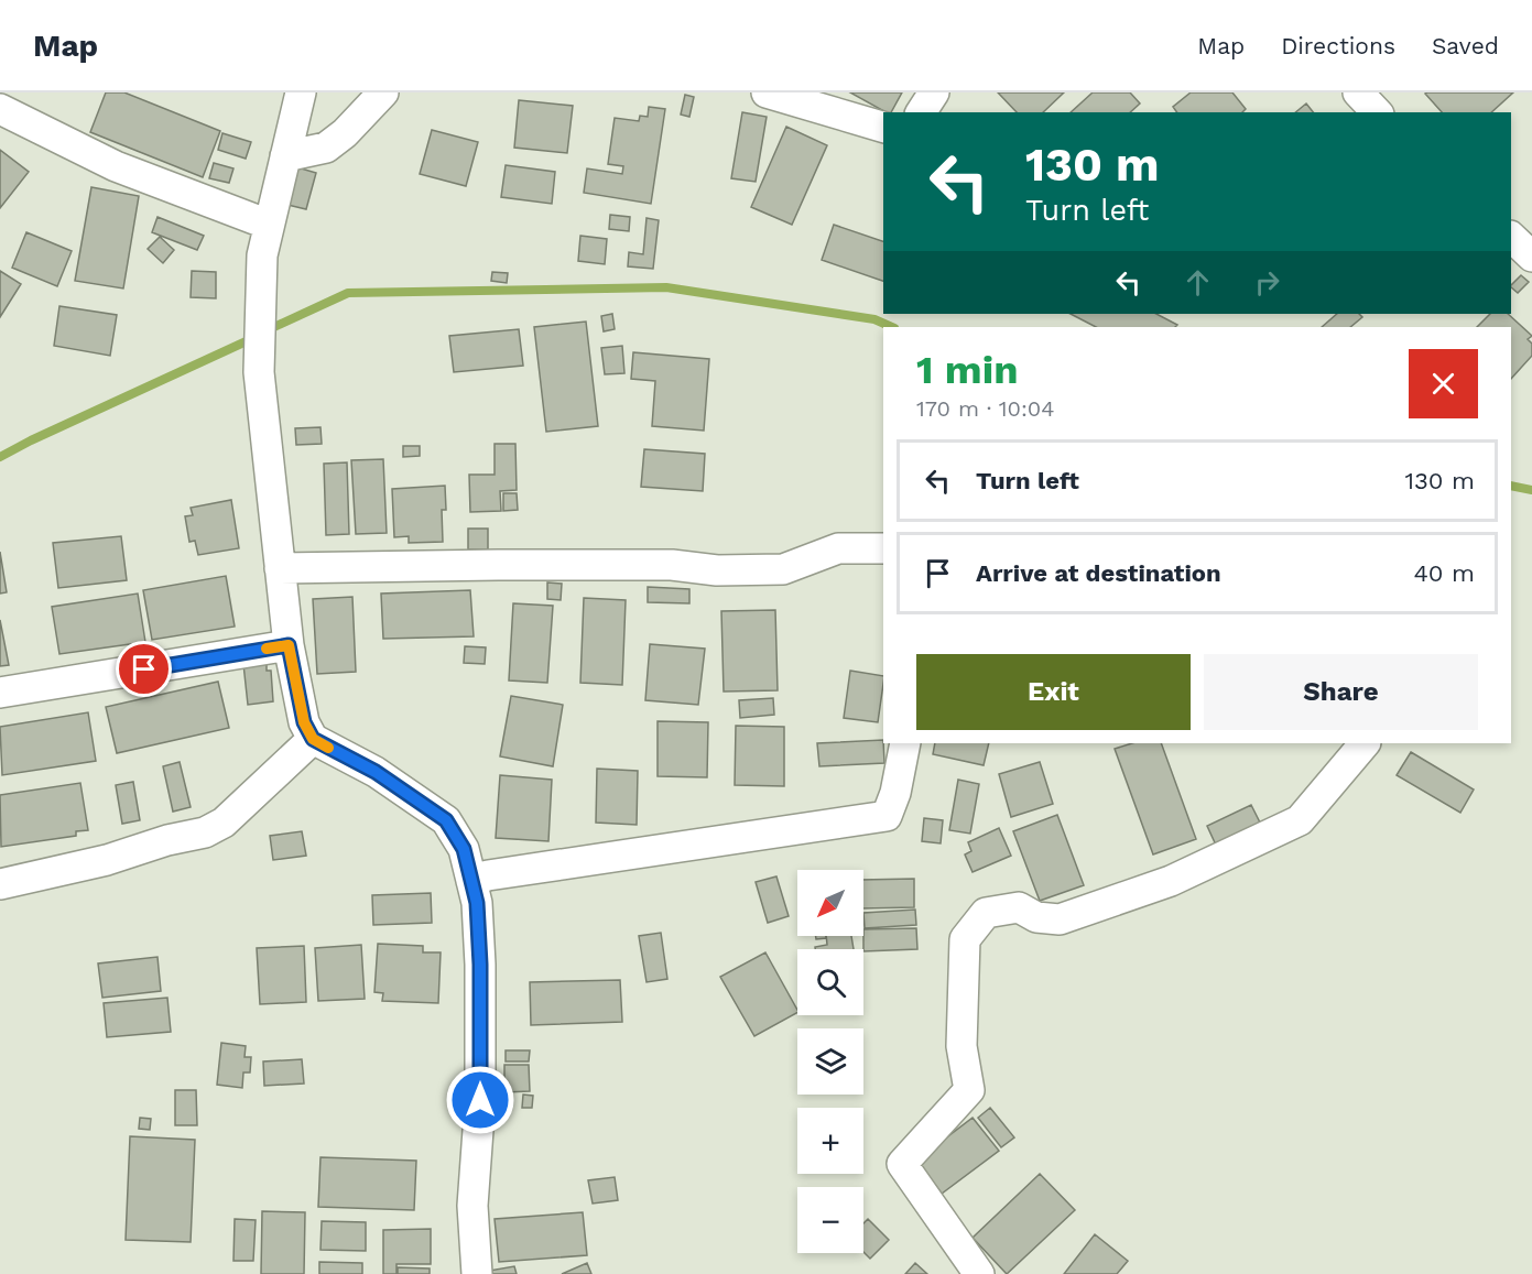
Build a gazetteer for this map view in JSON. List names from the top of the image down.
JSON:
{
  "north": "bottom left",
  "page": {
    "header": "Map",
    "nav": ["Map", "Directions", "Saved"],
    "turn": ["130 m", "Turn left"],
    "heading": ["1 min", "170 m · 10:04"],
    "list": [
      {
        "name": "Turn left",
        "value": "130 m"
      },
      {
        "name": "Arrive at destination",
        "value": "40 m"
      }
    ],
    "buttons": ["Exit", "Share"],
    "map_buttons": ["+", "−"]
  }
}
